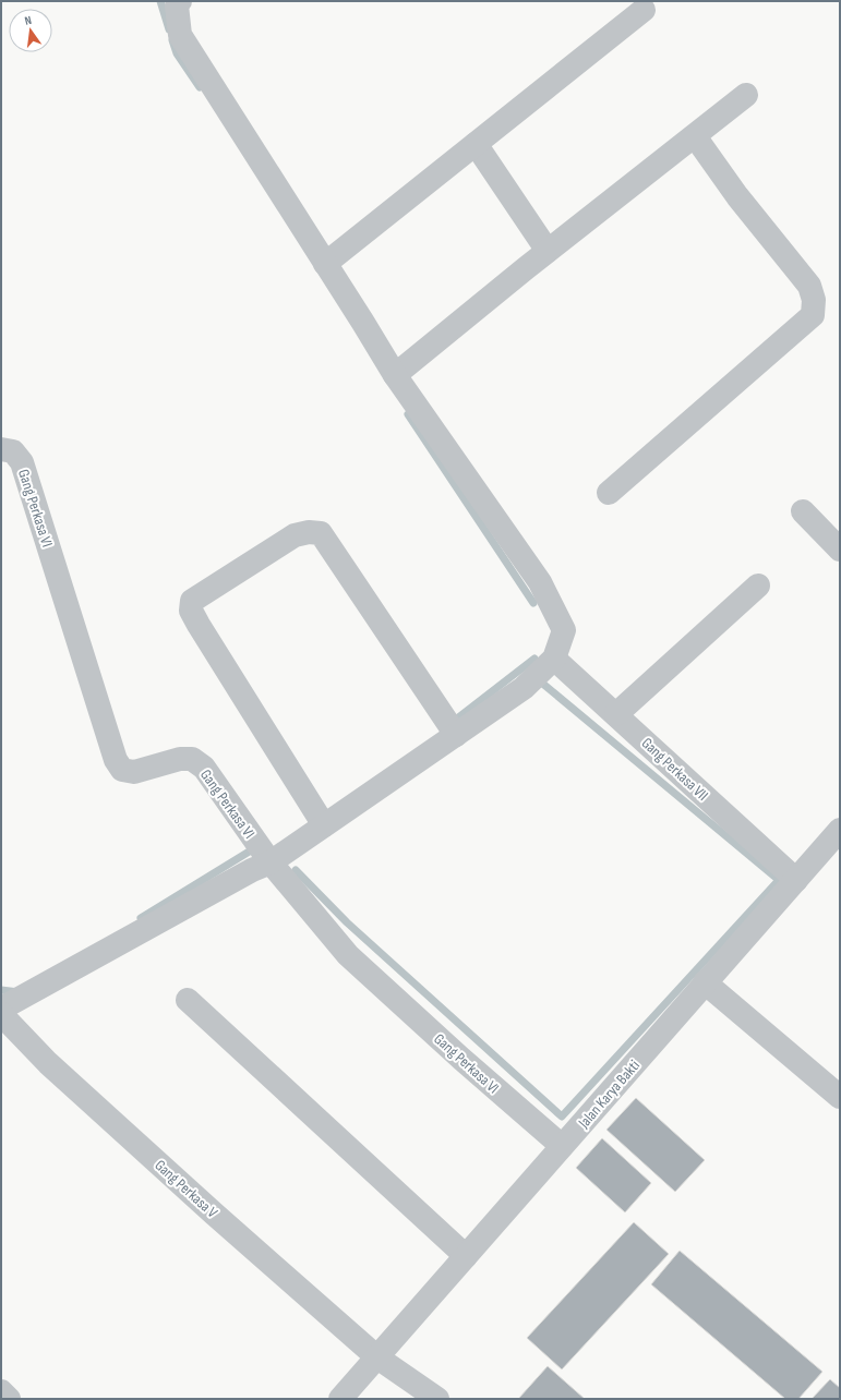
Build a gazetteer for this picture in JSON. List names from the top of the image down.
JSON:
{
  "streets": {
    "street": [
      "Gang Perkasa VI",
      "Gang Perkasa VII",
      "Jalan Karya Bakti",
      "Gang Perkasa V"
    ]
  },
  "crossings": [
    ["Gang Perkasa VI", "Jalan Karya Bakti"],
    ["Gang Perkasa VII", "Jalan Karya Bakti"],
    ["Jalan Karya Bakti", "Gang Perkasa V"]
  ],
  "north": "top"
}
